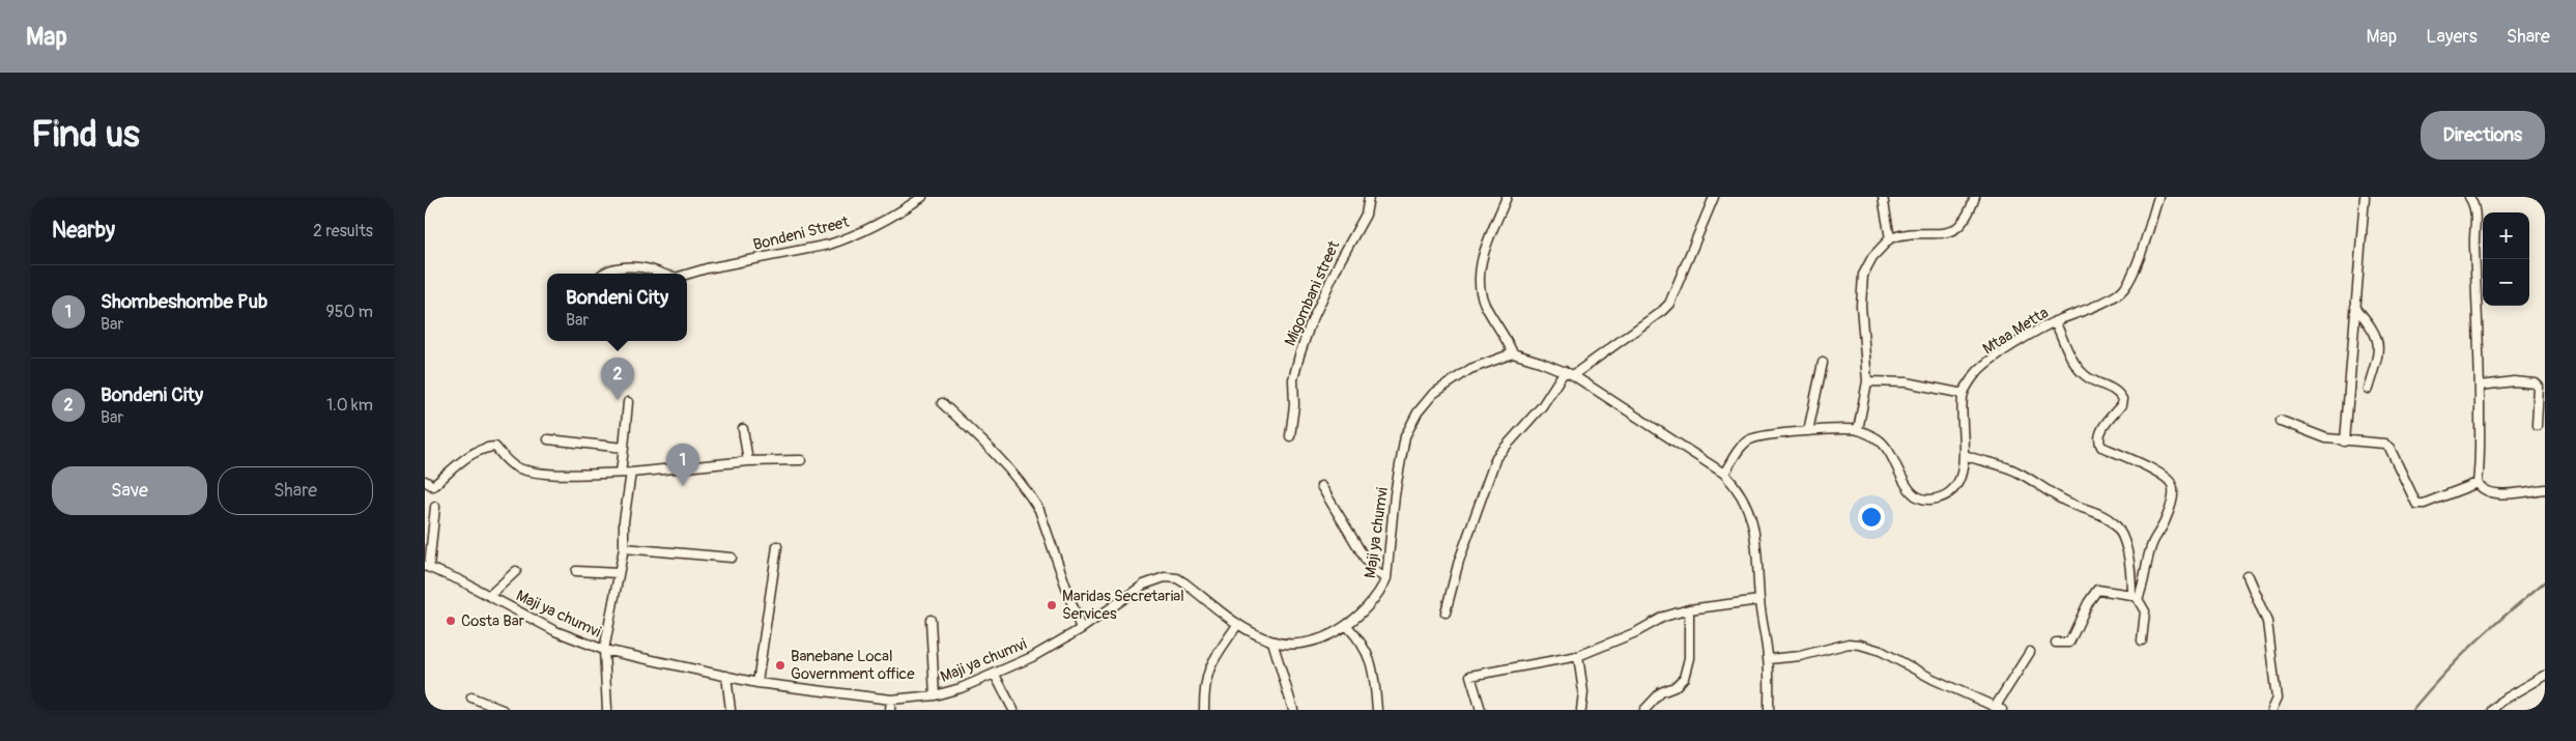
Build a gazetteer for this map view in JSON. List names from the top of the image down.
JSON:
{
  "streets": {
    "street": [
      "Bondeni Street",
      "Migombani street",
      "Mtaa Metta",
      "Maji ya chumvi"
    ]
  },
  "places": ["Maridas Secretarial Services", "Costa Bar", "Banebane Local Government office"],
  "page": {
    "header": "Map",
    "nav": ["Map", "Layers", "Share"],
    "buttons": [
      "Directions",
      ["Save", "Share"]
    ],
    "title": "Find us",
    "heading": ["Nearby", "2 results"],
    "map_buttons": ["+", "−"],
    "list": [
      {
        "mark": "1",
        "name": "Shombeshombe Pub",
        "note": "Bar",
        "value": "950 m"
      },
      {
        "mark": "2",
        "name": "Bondeni City",
        "note": "Bar",
        "value": "1.0 km"
      }
    ],
    "popup": ["Bondeni City", "Bar"],
    "pins": ["2", "1"]
  }
}
